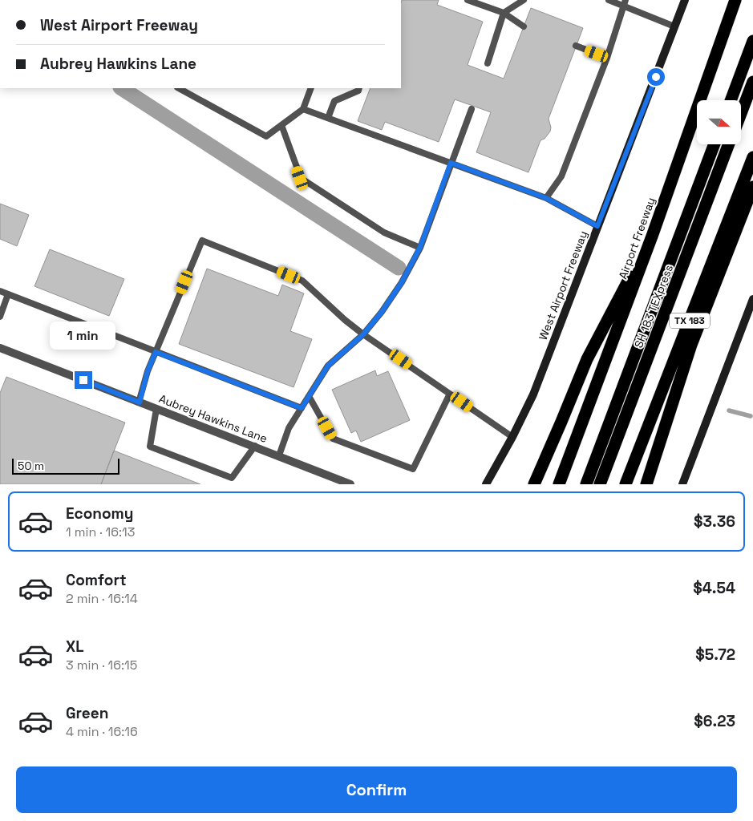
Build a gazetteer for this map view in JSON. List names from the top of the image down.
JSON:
{
  "streets": {
    "highway": ["Airport Freeway", "SH 183 TEXpress", "TX 183"],
    "main road": ["West Airport Freeway"],
    "street": ["Aubrey Hawkins Lane"]
  },
  "scale_bar": "50 m",
  "north": "right",
  "page": {
    "banner": ["West Airport Freeway", "Aubrey Hawkins Lane"],
    "bubble": "1 min",
    "scale": "50 m",
    "list": [
      {
        "name": "Economy",
        "note": "1 min · 16:13",
        "value": "$3.36"
      },
      {
        "name": "Comfort",
        "note": "2 min · 16:14",
        "value": "$4.54"
      },
      {
        "name": "XL",
        "note": "3 min · 16:15",
        "value": "$5.72"
      },
      {
        "name": "Green",
        "note": "4 min · 16:16",
        "value": "$6.23"
      }
    ],
    "buttons": "Confirm"
  }
}
